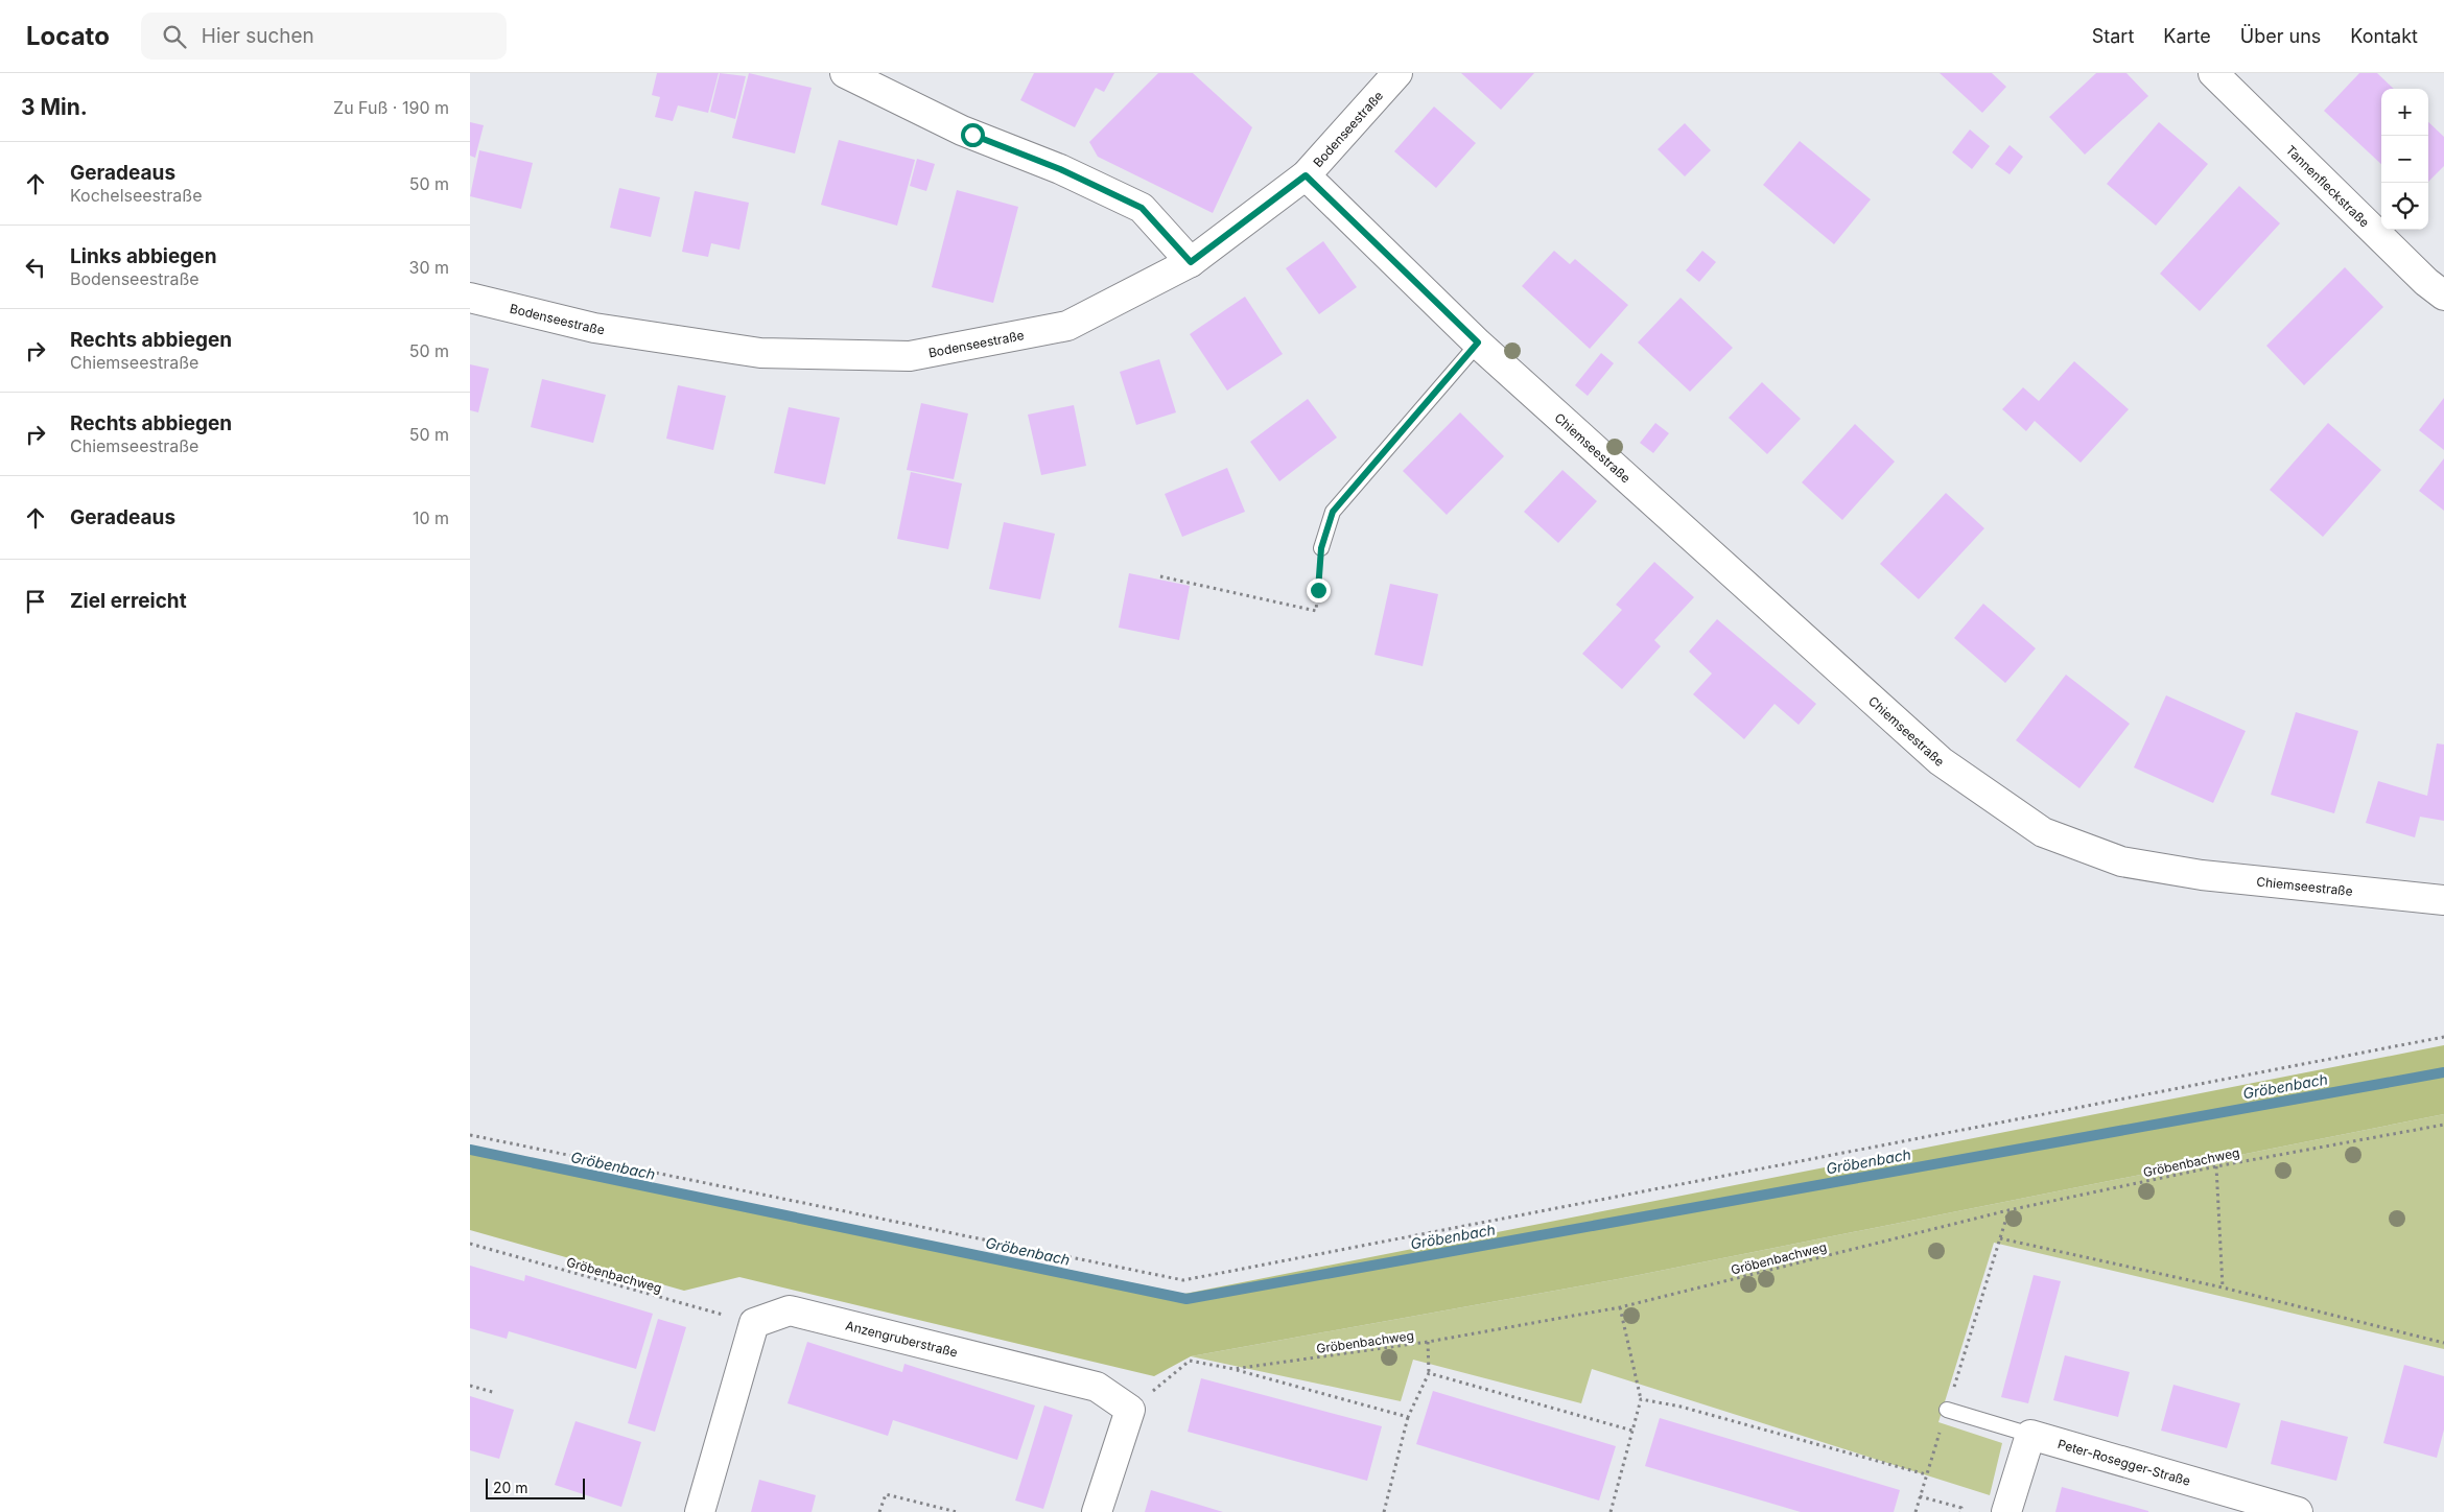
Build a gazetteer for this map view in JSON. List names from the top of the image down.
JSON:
{
  "streets": {
    "street": [
      "Bodenseestraße",
      "Tannenfleckstraße",
      "Chiemseestraße",
      "Anzengruberstraße",
      "Peter-Rosegger-Straße"
    ],
    "path": ["Gröbenbachweg"]
  },
  "crossings": [
    ["Bodenseestraße", "Chiemseestraße"],
    ["Gröbenbachweg", "Anzengruberstraße"]
  ],
  "water": ["Gröbenbach"],
  "scale_bar": "20 m",
  "page": {
    "header": "Locato",
    "search": "Hier suchen",
    "nav": [
      "Start",
      "Karte",
      "Über uns",
      "Kontakt"
    ],
    "heading": ["3 Min.", "Zu Fuß · 190 m"],
    "map_buttons": ["+", "−"],
    "list": [
      ["Geradeaus", "Kochelseestraße", "50 m"],
      ["Links abbiegen", "Bodenseestraße", "30 m"],
      ["Rechts abbiegen", "Chiemseestraße", "50 m"],
      ["Rechts abbiegen", "Chiemseestraße", "50 m"],
      ["Geradeaus", "10 m"],
      "Ziel erreicht"
    ],
    "scale": "20 m"
  }
}
